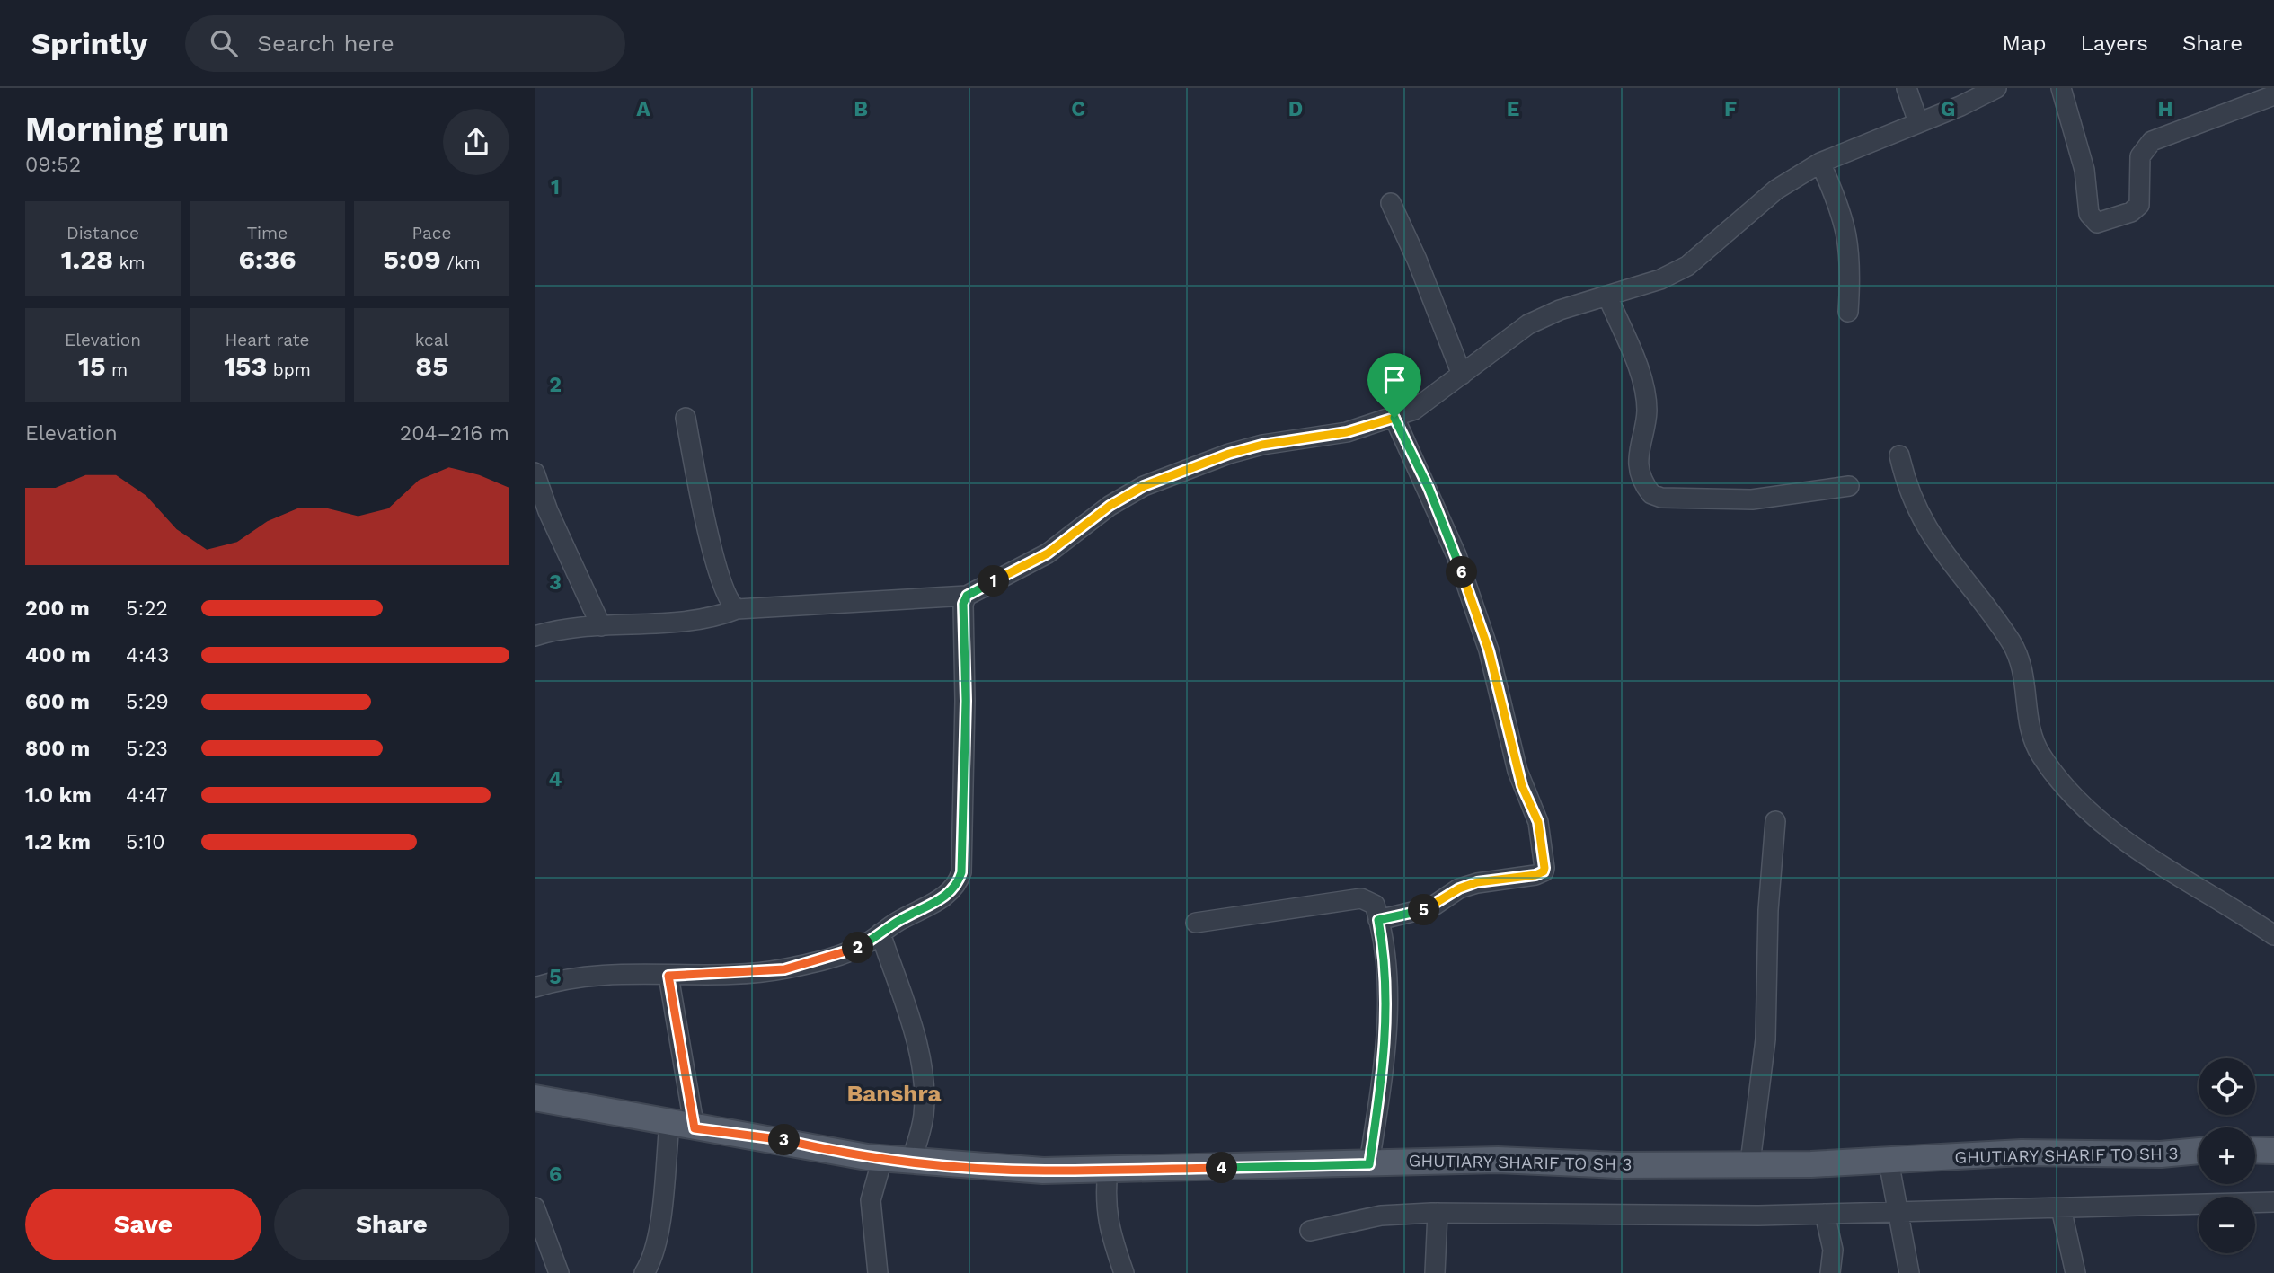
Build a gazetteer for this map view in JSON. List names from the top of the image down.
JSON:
{
  "streets": {
    "main road": ["GHUTIARY SHARIF TO SH 3"]
  },
  "districts": ["Banshra"],
  "page": {
    "header": "Sprintly",
    "search": "Search here",
    "nav": ["Map", "Layers", "Share"],
    "heading": ["Morning run", "09:52"],
    "stats": [
      ["Distance", "1.28 km"],
      ["Time", "6:36"],
      ["Pace", "5:09 /km"],
      ["Elevation", "15 m"],
      ["Heart rate", "153 bpm"],
      ["kcal", "85"]
    ],
    "chart": ["Elevation", "204–216 m"],
    "pins": [
      "6",
      "1",
      "5",
      "2",
      "3",
      "4"
    ],
    "list": [
      {
        "name": "200 m",
        "note": "5:22"
      },
      {
        "name": "400 m",
        "note": "4:43"
      },
      {
        "name": "600 m",
        "note": "5:29"
      },
      {
        "name": "800 m",
        "note": "5:23"
      },
      {
        "name": "1.0 km",
        "note": "4:47"
      },
      {
        "name": "1.2 km",
        "note": "5:10"
      }
    ],
    "map_buttons": ["+", "−"],
    "buttons": ["Save", "Share"]
  },
  "grid": {
    "columns": [
      "A",
      "B",
      "C",
      "D",
      "E",
      "F",
      "G",
      "H"
    ],
    "rows": [
      "1",
      "2",
      "3",
      "4",
      "5",
      "6"
    ]
  }
}
